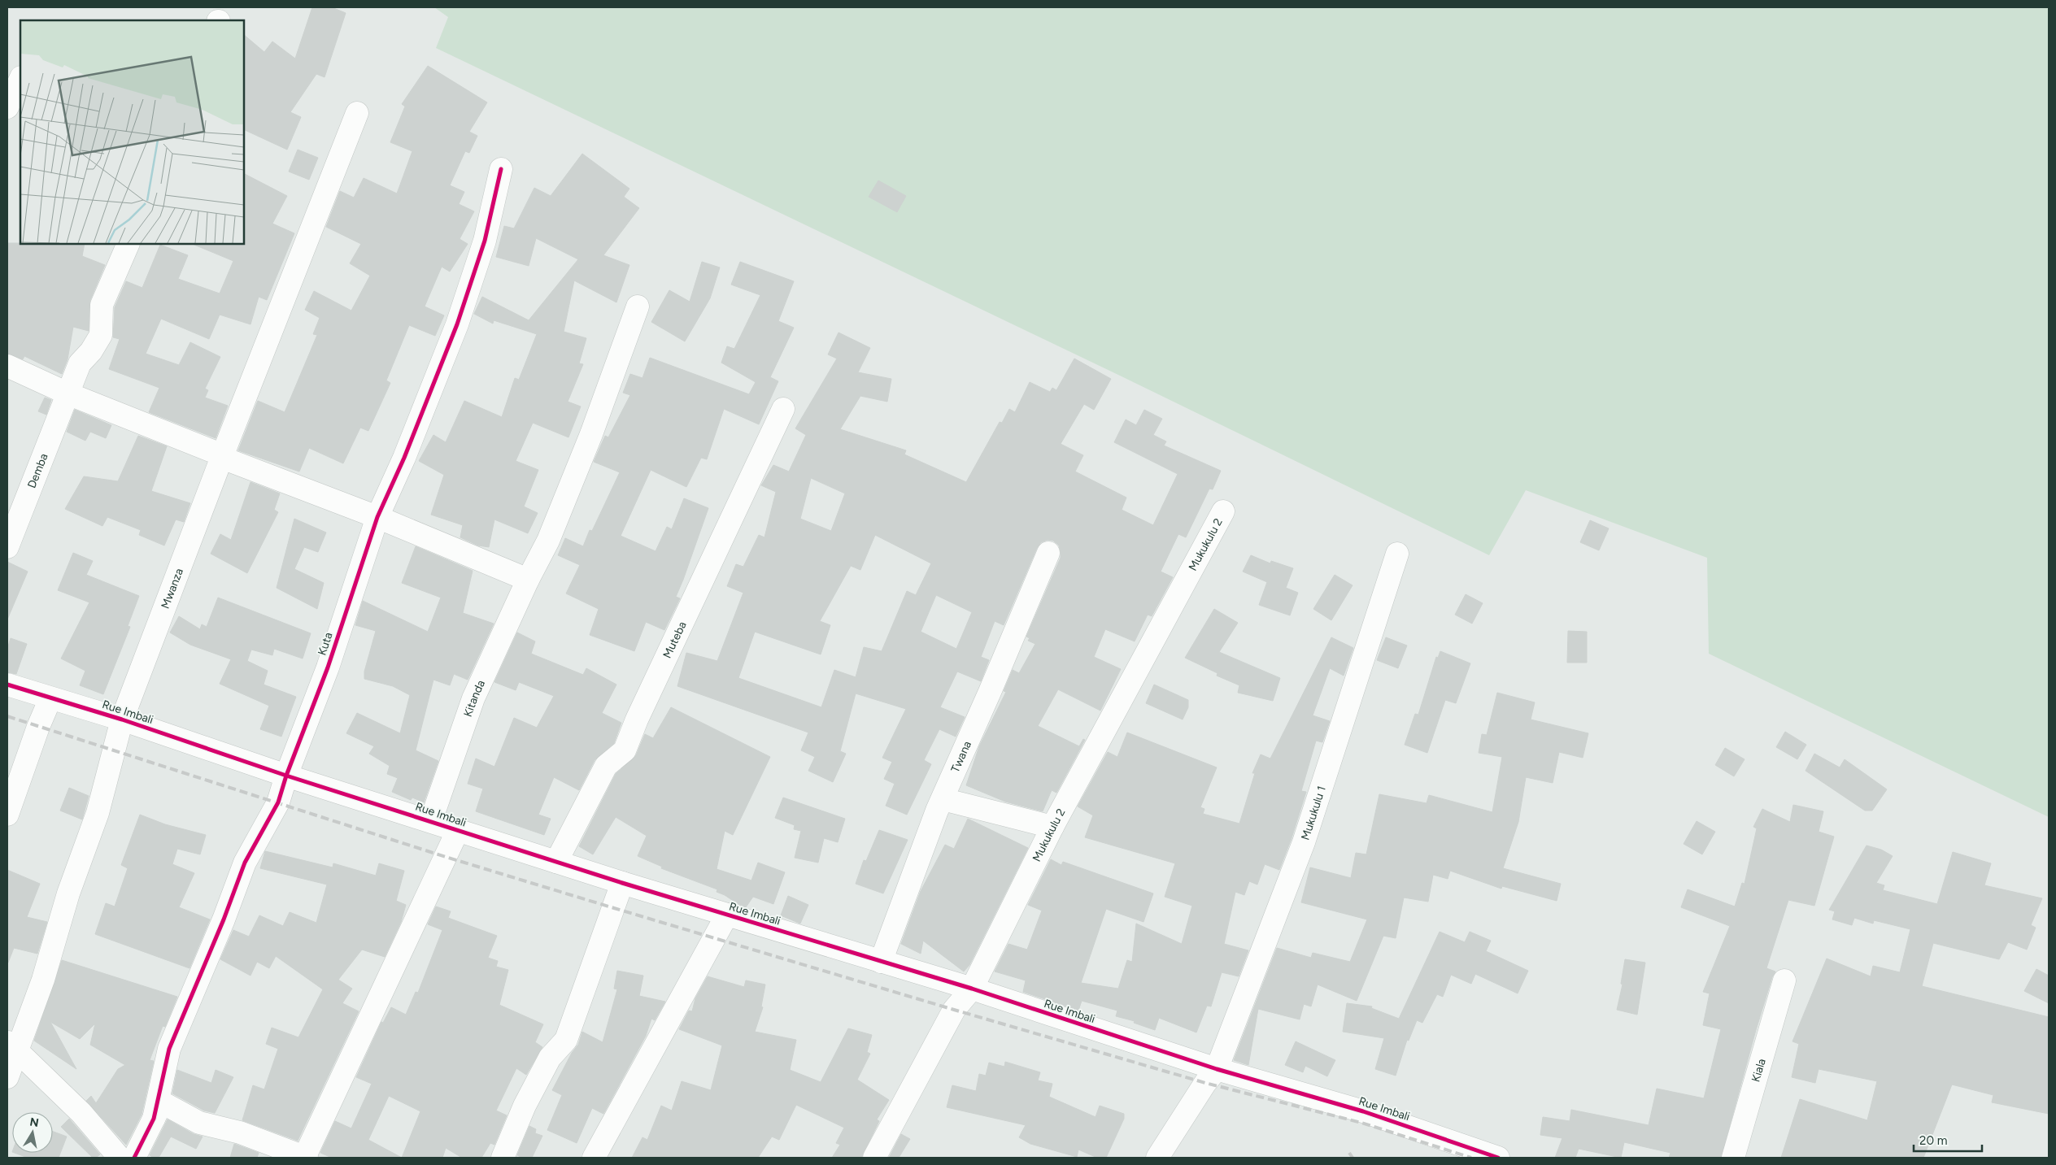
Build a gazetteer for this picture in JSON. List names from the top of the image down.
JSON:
{
  "streets": {
    "street": [
      "Demba",
      "Mukukulu 2",
      "Mwanza",
      "Muteba",
      "Kuta",
      "Kitanda",
      "Rue Imbali",
      "Twana",
      "Mukukulu 1",
      "Kiala"
    ]
  },
  "crossings": [
    ["Mukukulu 2", "Rue Imbali"],
    ["Mwanza", "Rue Imbali"],
    ["Muteba", "Rue Imbali"],
    ["Kuta", "Rue Imbali"],
    ["Kitanda", "Rue Imbali"],
    ["Rue Imbali", "Twana"],
    ["Rue Imbali", "Mukukulu 1"]
  ],
  "scale_bar": "20 m",
  "north": "top"
}
